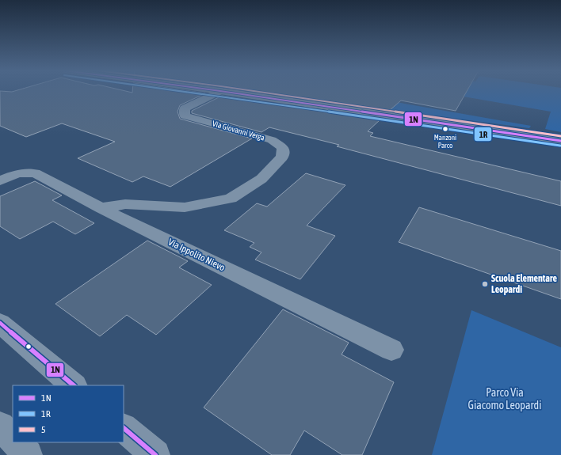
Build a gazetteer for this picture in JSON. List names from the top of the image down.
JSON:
{
  "streets": {
    "street": ["Via Giovanni Verga", "Via Ippolito Nievo"]
  },
  "crossings": [
    ["Via Giovanni Verga", "Via Ippolito Nievo"]
  ],
  "parks": ["Parco Via Giacomo Leopardi"],
  "places": ["Manzoni Parco", "Scuola Elementare Leopardi"],
  "lines": ["transit line 1N", "transit line 1R", "transit line 5"],
  "legend": ["1N", "1R", "5"]
}
